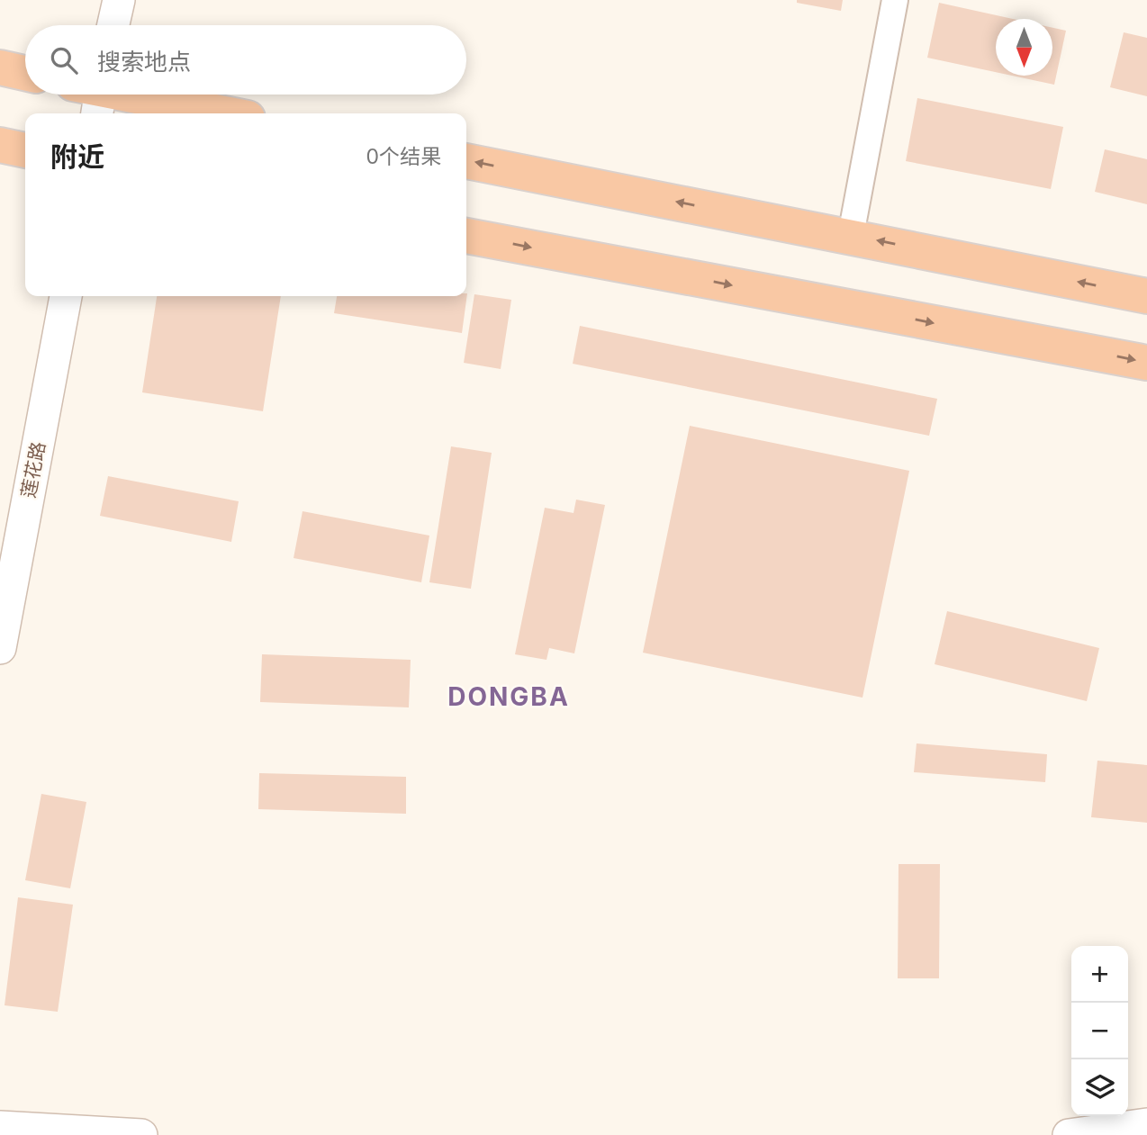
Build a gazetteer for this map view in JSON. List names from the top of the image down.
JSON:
{
  "streets": {
    "street": ["莲花路"]
  },
  "districts": ["DONGBA"],
  "north": "bottom",
  "page": {
    "search": "搜索地点",
    "heading": ["附近", "0个结果"],
    "map_buttons": ["+", "−"]
  }
}
